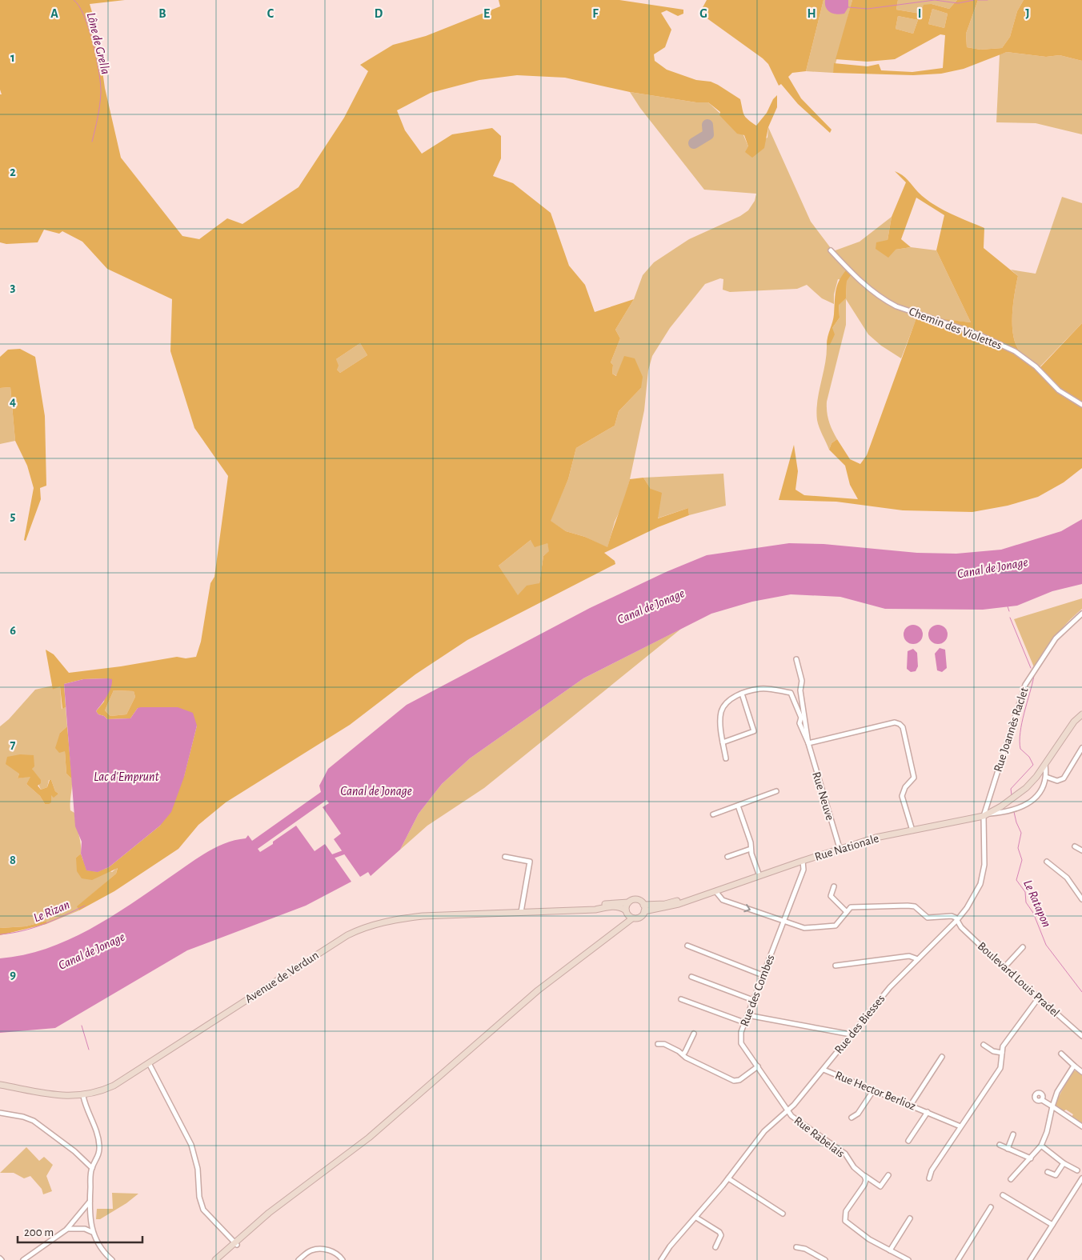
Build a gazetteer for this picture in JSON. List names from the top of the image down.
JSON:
{
  "streets": {
    "main road": ["Rue Nationale", "Avenue de Verdun"],
    "street": [
      "Chemin des Violettes",
      "Rue Joannès Raclet",
      "Rue Neuve",
      "Boulevard Louis Pradel",
      "Rue des Combes",
      "Rue des Biesses",
      "Rue Hector Berlioz",
      "Rue Rabelais"
    ]
  },
  "crossings": [
    ["Rue Joannès Raclet", "Rue Nationale"],
    ["Rue Joannès Raclet", "Rue des Biesses"],
    ["Rue Neuve", "Rue Nationale"],
    ["Rue Nationale", "Avenue de Verdun"],
    ["Rue Nationale", "Rue des Combes"],
    ["Rue Nationale", "Rue des Biesses"],
    ["Boulevard Louis Pradel", "Rue des Biesses"],
    ["Rue des Combes", "Rue des Biesses"],
    ["Rue des Combes", "Rue Rabelais"],
    ["Rue des Biesses", "Rue Hector Berlioz"],
    ["Rue des Biesses", "Rue Rabelais"]
  ],
  "water": [
    "Lône de Grella",
    "Canal de Jonage",
    "Lac d'Emprunt",
    "Le Ratapon",
    "Le Rizan"
  ],
  "scale_bar": "200 m",
  "grid": {
    "columns": [
      "A",
      "B",
      "C",
      "D",
      "E",
      "F",
      "G",
      "H",
      "I",
      "J"
    ],
    "rows": [
      "1",
      "2",
      "3",
      "4",
      "5",
      "6",
      "7",
      "8",
      "9"
    ]
  }
}
